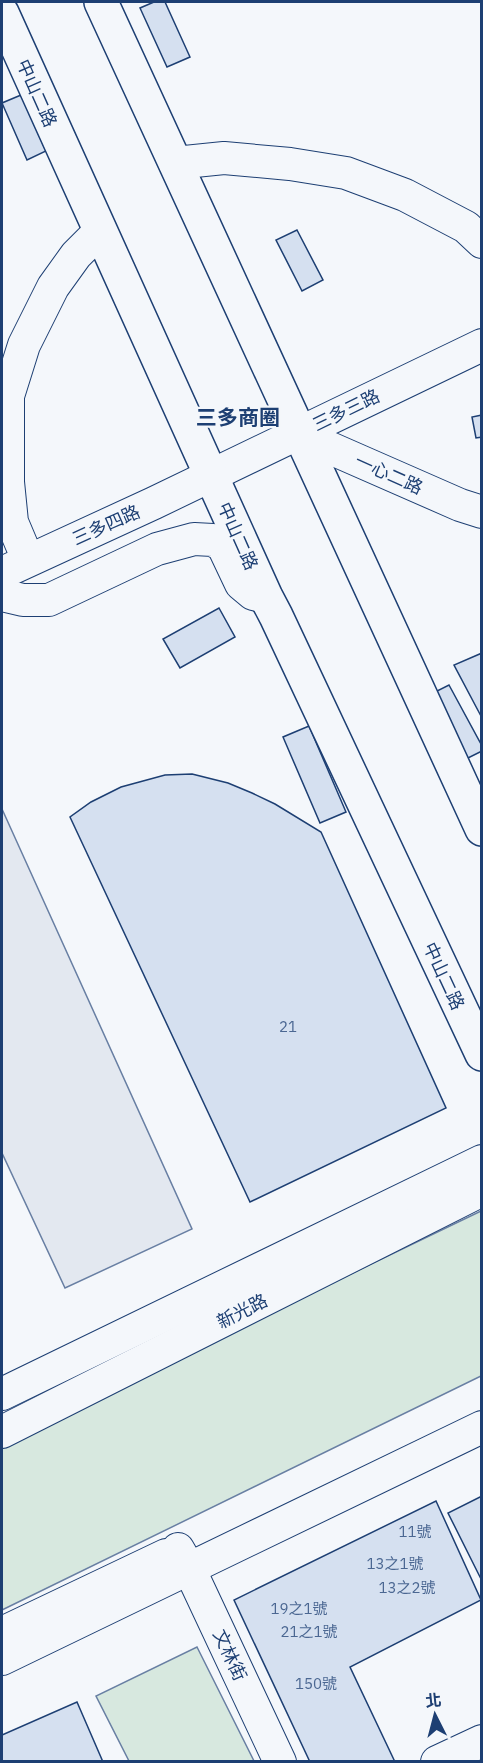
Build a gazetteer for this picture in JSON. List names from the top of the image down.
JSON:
{
  "streets": {
    "main road": ["中山二路"],
    "street": [
      "三多三路",
      "一心二路",
      "三多四路",
      "新光路",
      "文林街"
    ]
  },
  "crossings": [
    ["中山二路", "三多三路"],
    ["中山二路", "三多四路"],
    ["三多三路", "一心二路"],
    ["三多三路", "三多四路"]
  ],
  "districts": ["三多商圈"],
  "house_numbers": [
    "21",
    "11號",
    "13之1號",
    "13之2號",
    "19之1號",
    "21之1號",
    "150號"
  ],
  "north": "top"
}
